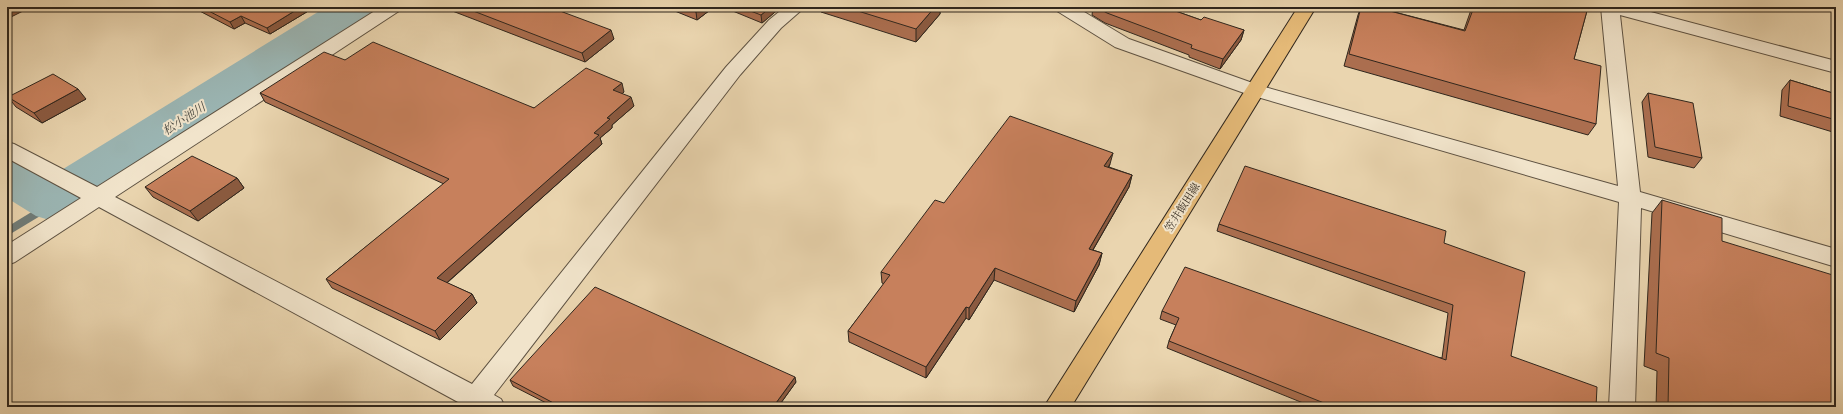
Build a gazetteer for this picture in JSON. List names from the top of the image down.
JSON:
{
  "streets": {
    "main road": ["笠井飯田線"]
  },
  "water": ["松小池川"]
}
